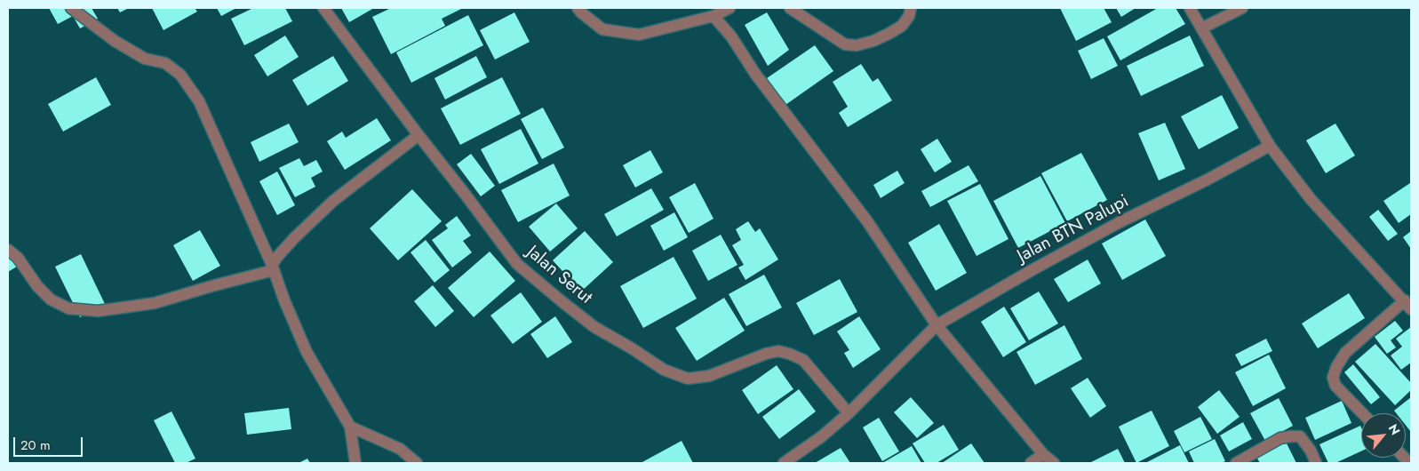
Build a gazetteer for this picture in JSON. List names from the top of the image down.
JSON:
{
  "streets": {
    "street": ["Jalan BTN Palupi", "Jalan Serut"]
  },
  "crossings": [
    ["Jalan BTN Palupi", "Jalan Serut"]
  ],
  "scale_bar": "20 m",
  "north": "top right"
}
